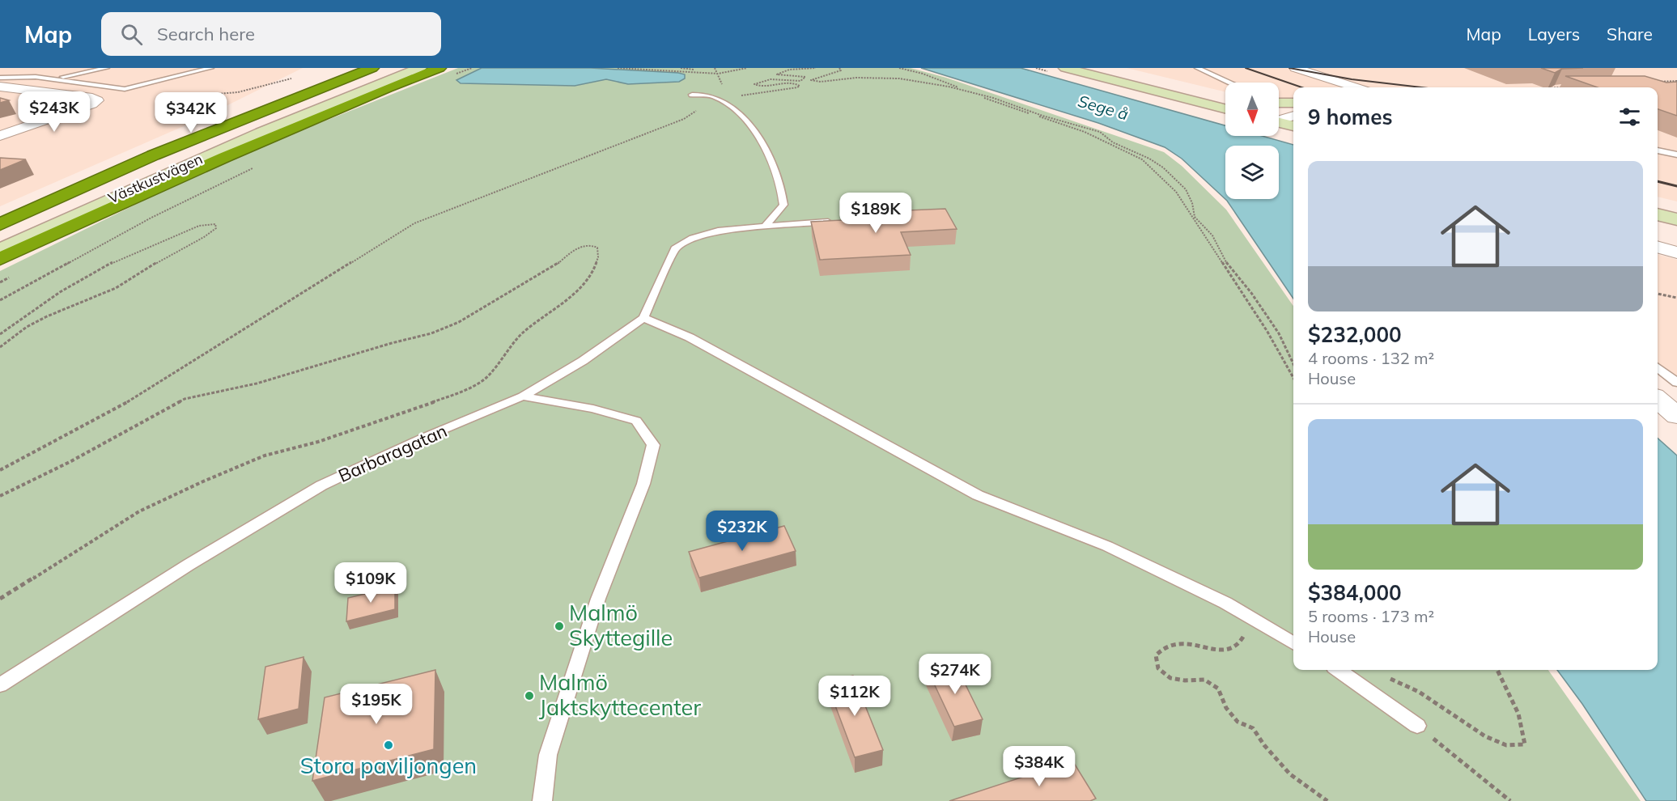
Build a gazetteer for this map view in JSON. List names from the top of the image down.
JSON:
{
  "streets": {
    "main road": ["Västkustvägen"],
    "lane": ["Barbaragatan"]
  },
  "water": ["Sege å"],
  "places": ["Malmö Skyttegille", "Malmö Jaktskyttecenter", "Stora paviljongen"],
  "north": "bottom",
  "page": {
    "header": "Map",
    "search": "Search here",
    "nav": ["Map", "Layers", "Share"],
    "heading": "9 homes",
    "price": [
      "$243K",
      "$342K",
      "$189K",
      "$232K",
      "$109K",
      "$274K",
      "$112K",
      "$195K",
      "$384K"
    ],
    "list": [
      {
        "name": "$232,000",
        "note": "4 rooms · 132 m² · House"
      },
      {
        "name": "$384,000",
        "note": "5 rooms · 173 m² · House"
      }
    ]
  }
}
